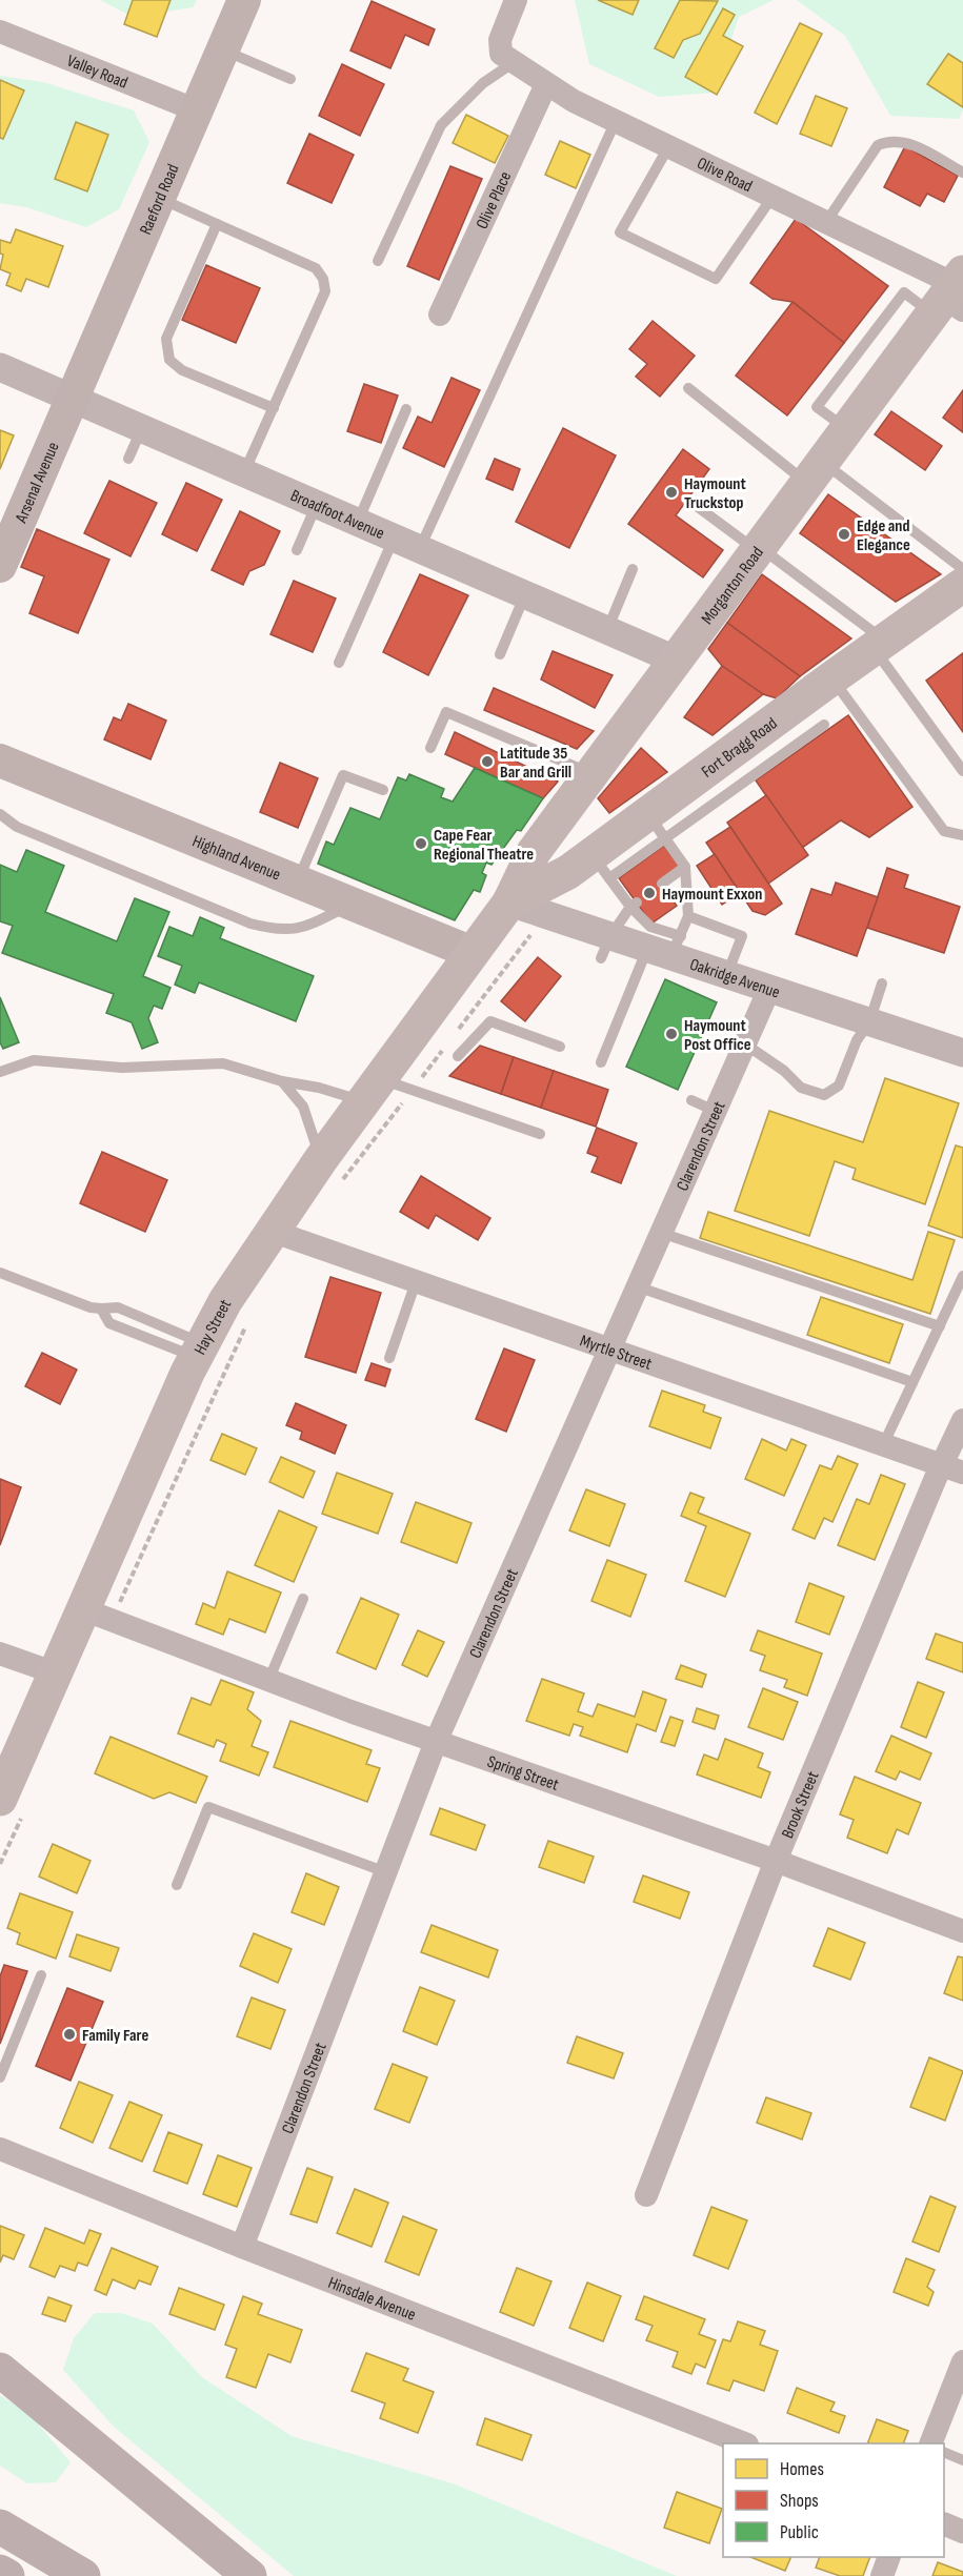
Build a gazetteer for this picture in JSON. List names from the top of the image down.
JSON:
{
  "streets": {
    "main road": [
      "Raeford Road",
      "Arsenal Avenue",
      "Morganton Road",
      "Fort Bragg Road",
      "Highland Avenue",
      "Hay Street"
    ],
    "street": [
      "Valley Road",
      "Olive Road",
      "Olive Place",
      "Broadfoot Avenue",
      "Oakridge Avenue",
      "Clarendon Street",
      "Myrtle Street",
      "Spring Street",
      "Brook Street",
      "Hinsdale Avenue"
    ]
  },
  "crossings": [
    ["Valley Road", "Raeford Road"],
    ["Olive Road", "Olive Place"],
    ["Olive Road", "Morganton Road"],
    ["Raeford Road", "Arsenal Avenue"],
    ["Raeford Road", "Broadfoot Avenue"],
    ["Arsenal Avenue", "Broadfoot Avenue"],
    ["Broadfoot Avenue", "Morganton Road"],
    ["Morganton Road", "Fort Bragg Road"],
    ["Morganton Road", "Oakridge Avenue"],
    ["Morganton Road", "Hay Street"],
    ["Fort Bragg Road", "Oakridge Avenue"],
    ["Fort Bragg Road", "Hay Street"],
    ["Highland Avenue", "Hay Street"],
    ["Oakridge Avenue", "Clarendon Street"],
    ["Oakridge Avenue", "Hay Street"],
    ["Clarendon Street", "Myrtle Street"],
    ["Clarendon Street", "Spring Street"],
    ["Clarendon Street", "Hinsdale Avenue"],
    ["Hay Street", "Myrtle Street"],
    ["Hay Street", "Spring Street"],
    ["Myrtle Street", "Brook Street"],
    ["Spring Street", "Brook Street"]
  ],
  "places": [
    "Haymount Truckstop",
    "Edge and Elegance",
    "Latitude 35 Bar and Grill",
    "Cape Fear Regional Theatre",
    "Haymount Exxon",
    "Haymount Post Office",
    "Family Fare"
  ],
  "legend": ["Homes", "Shops", "Public"]
}
